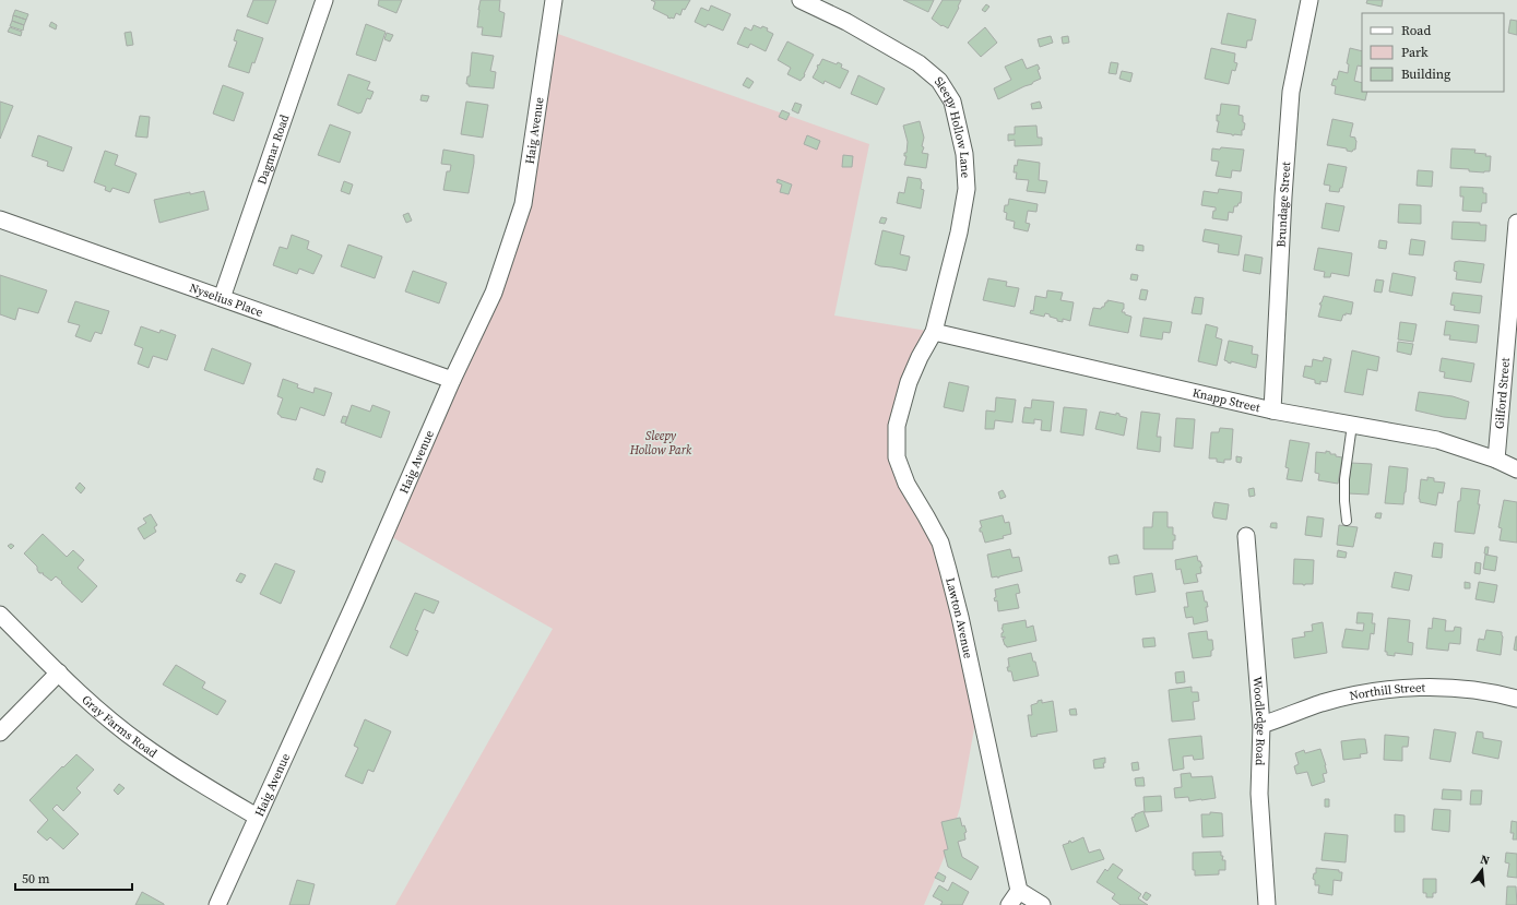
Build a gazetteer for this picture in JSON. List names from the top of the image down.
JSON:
{
  "streets": {
    "street": [
      "Sleepy Hollow Lane",
      "Haig Avenue",
      "Dagmar Road",
      "Brundage Street",
      "Nyselius Place",
      "Gilford Street",
      "Knapp Street",
      "Lawton Avenue",
      "Northill Street",
      "Woodledge Road",
      "Gray Farms Road"
    ]
  },
  "crossings": [
    ["Sleepy Hollow Lane", "Knapp Street"],
    ["Sleepy Hollow Lane", "Lawton Avenue"],
    ["Haig Avenue", "Nyselius Place"],
    ["Haig Avenue", "Gray Farms Road"],
    ["Dagmar Road", "Nyselius Place"],
    ["Brundage Street", "Knapp Street"],
    ["Gilford Street", "Knapp Street"],
    ["Knapp Street", "Lawton Avenue"],
    ["Northill Street", "Woodledge Road"]
  ],
  "parks": ["Sleepy Hollow Park"],
  "legend": ["Road", "Park", "Building"],
  "scale_bar": "50 m",
  "north": "top"
}
